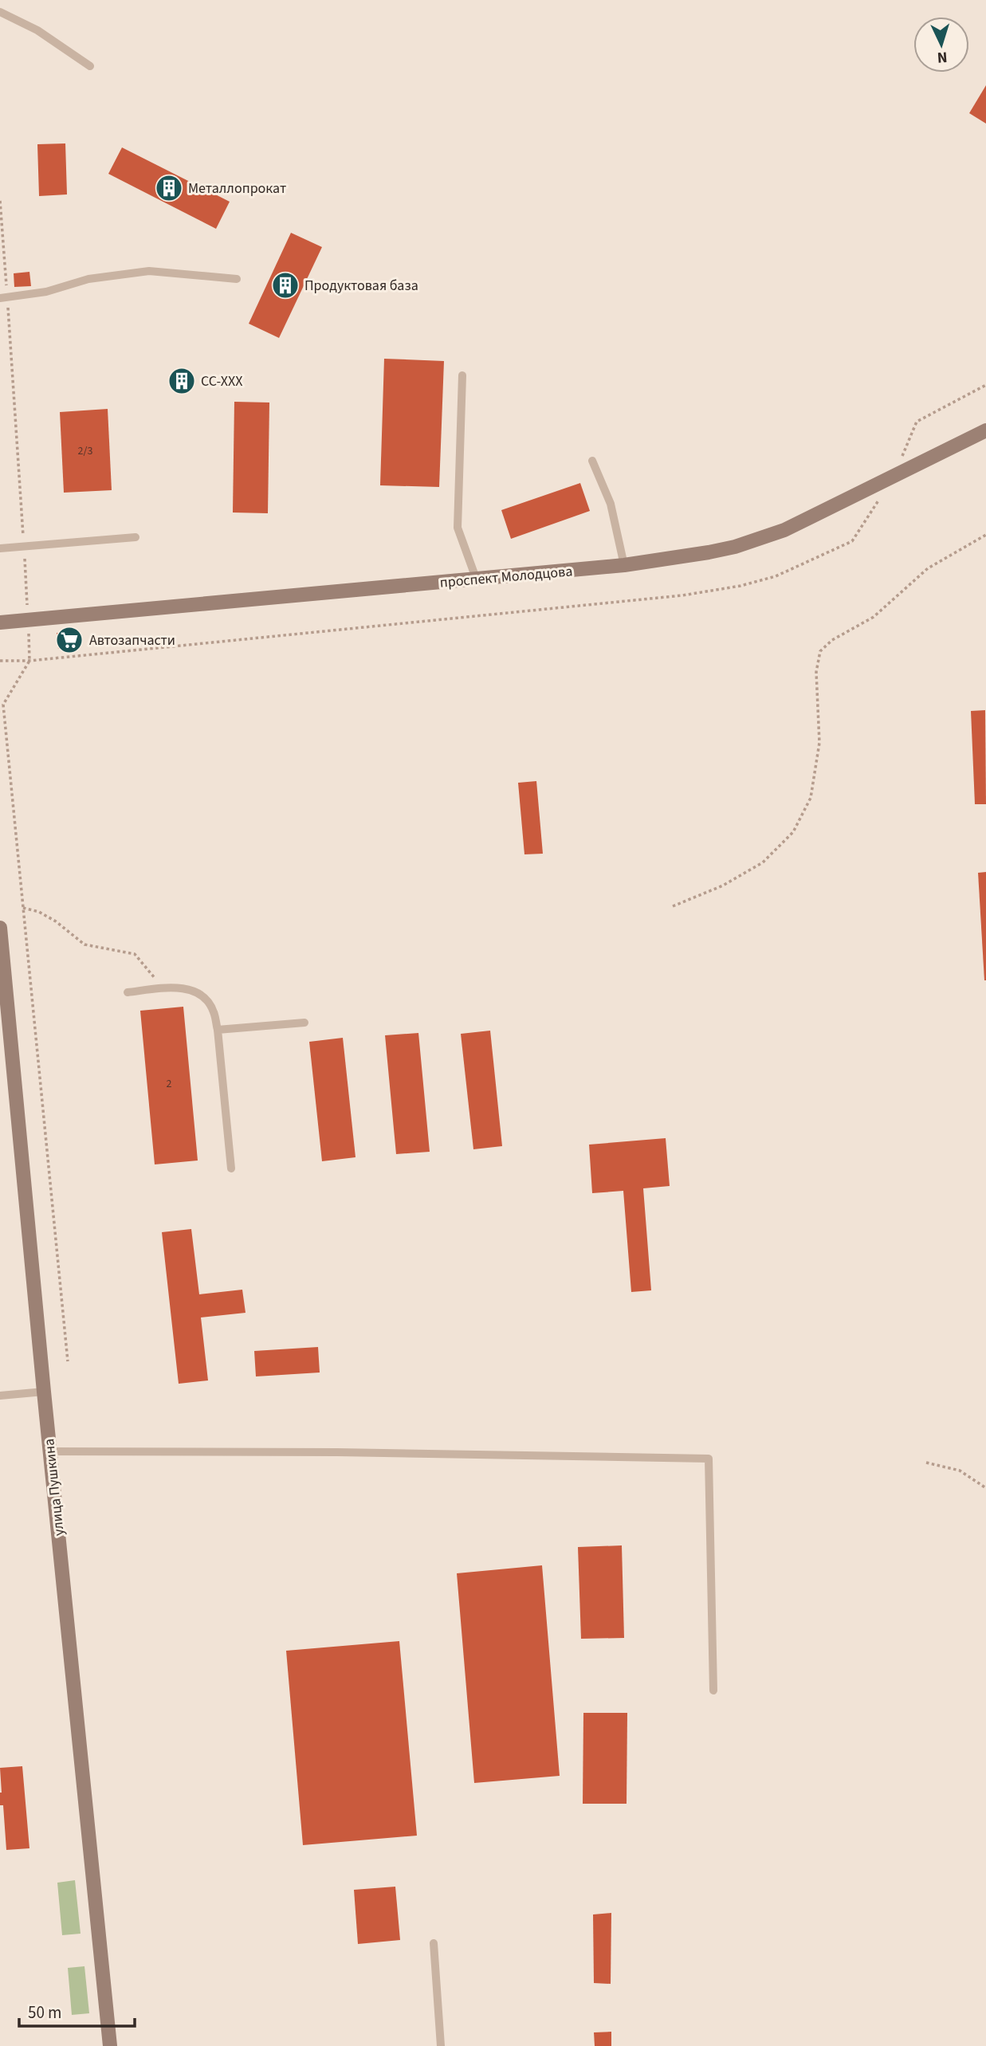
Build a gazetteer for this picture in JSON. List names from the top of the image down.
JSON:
{
  "streets": {
    "main road": ["проспект Молодцова", "улица Пушкина"]
  },
  "places": {
    "building": ["Металлопрокат", "Продуктовая база", "СС-ХХХ"],
    "supermarket": ["Автозапчасти"]
  },
  "house_numbers": ["2/3", "2"],
  "scale_bar": "50 m",
  "north": "bottom"
}
